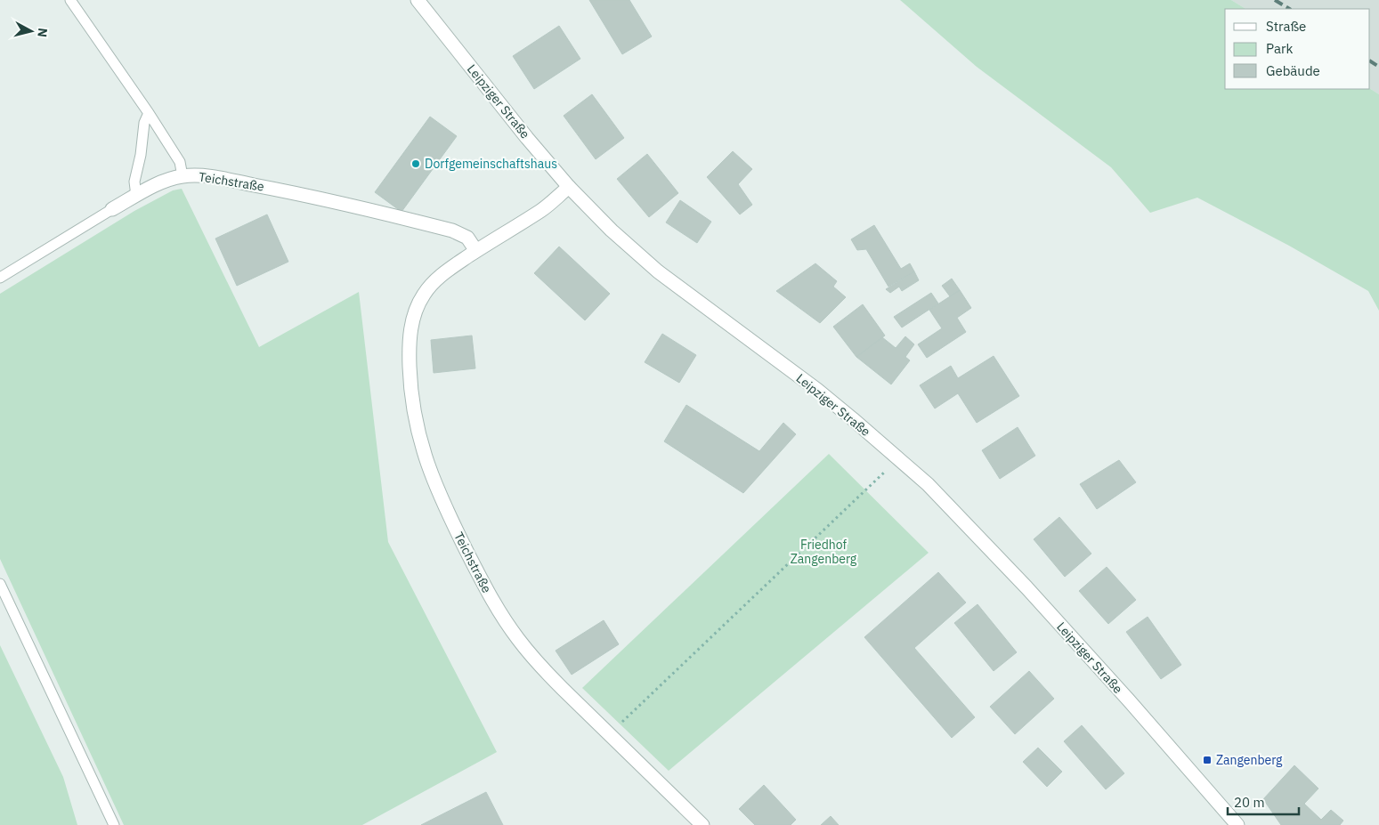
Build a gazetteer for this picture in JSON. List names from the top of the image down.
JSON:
{
  "streets": {
    "street": ["Leipziger Straße", "Teichstraße"]
  },
  "crossings": [
    ["Leipziger Straße", "Teichstraße"]
  ],
  "parks": ["Friedhof Zangenberg"],
  "places": {
    "other": ["Dorfgemeinschaftshaus"],
    "transit": ["Zangenberg"]
  },
  "legend": ["Straße", "Park", "Gebäude"],
  "scale_bar": "20 m",
  "north": "right"
}
